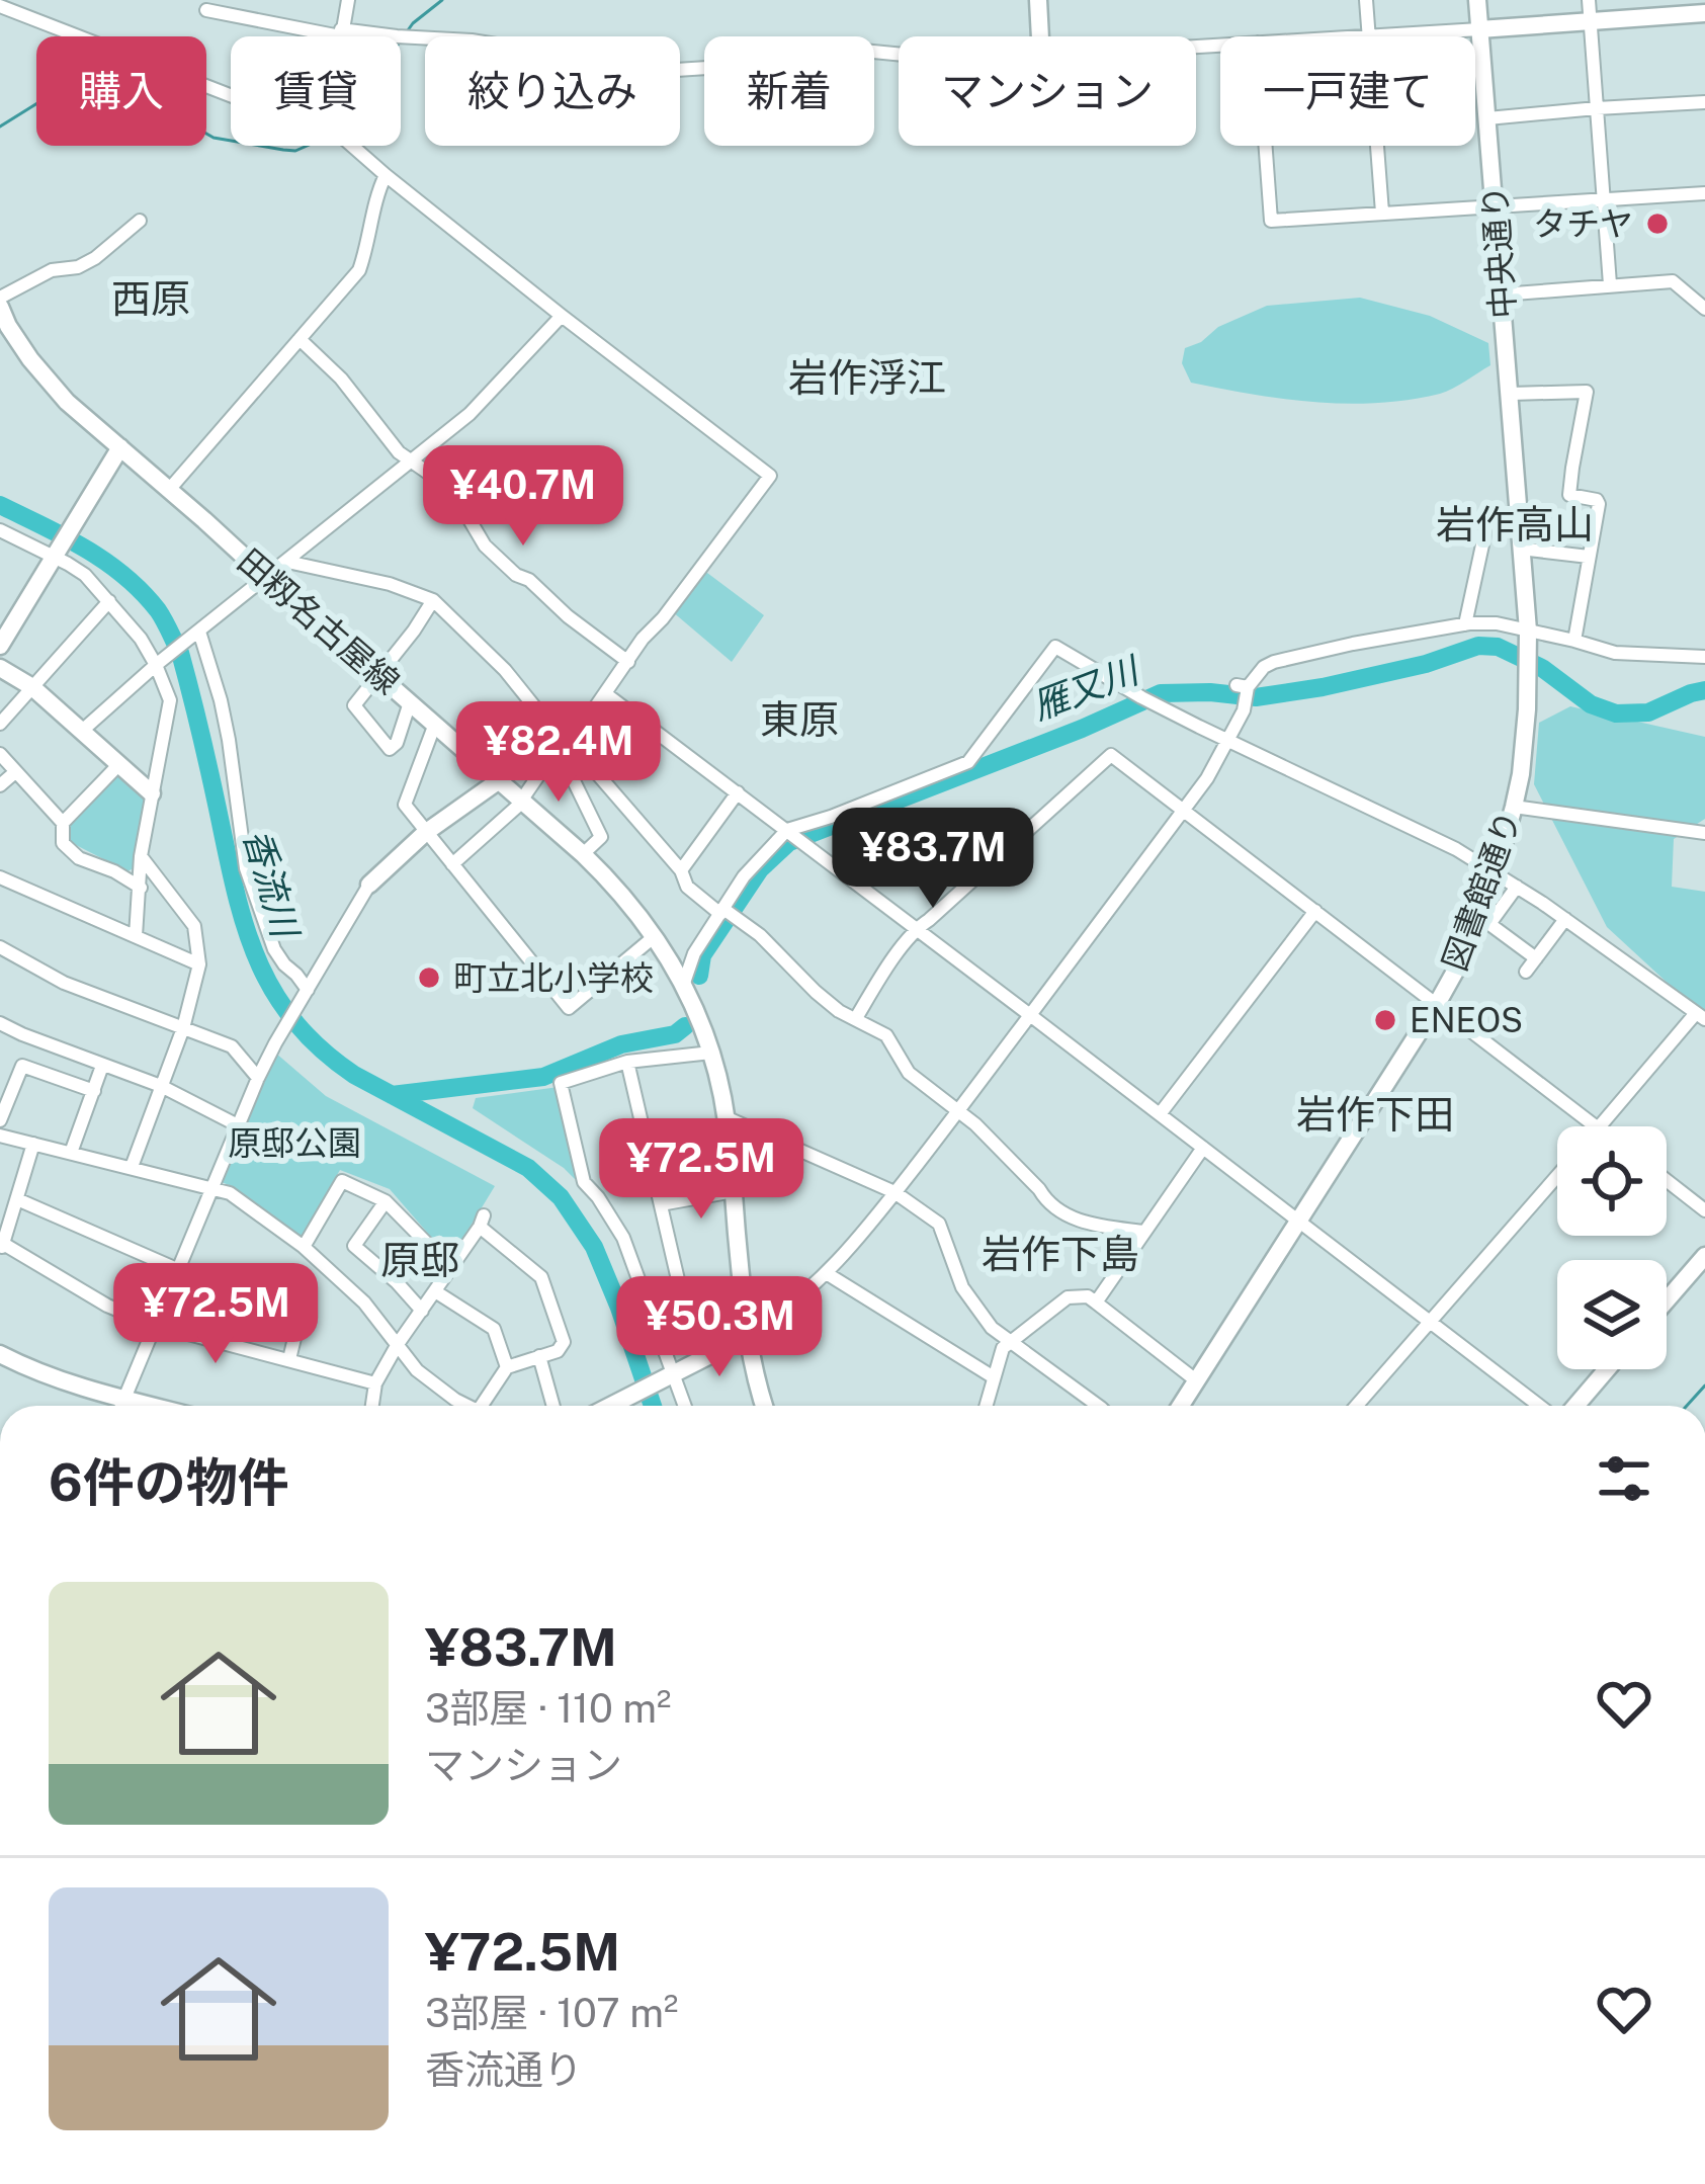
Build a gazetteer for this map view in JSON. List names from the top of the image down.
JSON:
{
  "streets": {
    "street": ["中央通り", "田籾名古屋線", "図書館通り"]
  },
  "crossings": [
    ["中央通り", "図書館通り"]
  ],
  "districts": [
    "西原",
    "岩作浮江",
    "岩作高山",
    "東原",
    "岩作下田",
    "岩作下島",
    "原邸"
  ],
  "water": ["雁又川", "香流川"],
  "parks": ["原邸公園"],
  "places": ["タチヤ", "町立北小学校", "ENEOS"],
  "page": {
    "chip": [
      "購入",
      "賃貸",
      "絞り込み",
      "新着",
      "マンション",
      "一戸建て"
    ],
    "price": [
      "¥40.7M",
      "¥82.4M",
      "¥83.7M",
      "¥72.5M",
      "¥72.5M",
      "¥50.3M"
    ],
    "heading": "6件の物件",
    "list": [
      {
        "name": "¥83.7M",
        "note": "3部屋 · 110 m² · マンション"
      },
      {
        "name": "¥72.5M",
        "note": "3部屋 · 107 m² · 香流通り"
      }
    ]
  }
}
